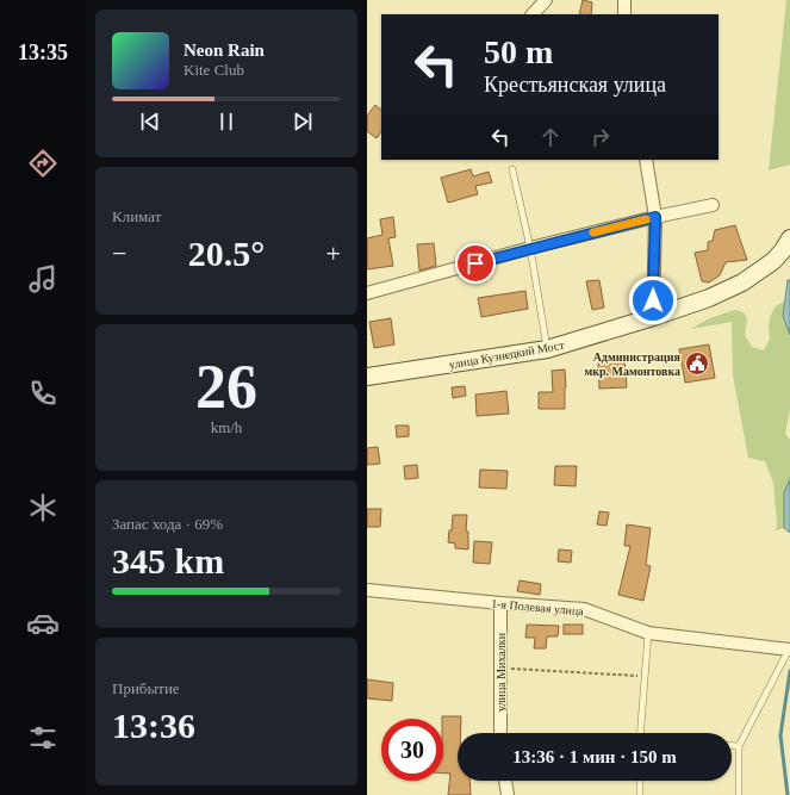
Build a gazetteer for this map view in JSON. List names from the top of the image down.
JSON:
{
  "streets": {
    "street": ["улица Кузнецкий Мост", "1-я Полевая улица", "улица Михалки"]
  },
  "crossings": [
    ["1-я Полевая улица", "улица Михалки"]
  ],
  "places": {
    "public building": ["Администрация мкр. Мамонтовка"]
  },
  "page": {
    "tabs": "13:35",
    "turn": ["50 m", "Крестьянская улица"],
    "song": ["Neon Rain", "Kite Club"],
    "tile": [
      "Климат",
      ["26", "km/h"],
      ["Запас хода · 69%", "345 km"],
      ["Прибытие", "13:36"]
    ],
    "heat": ["−", "20.5°", "+"],
    "limit": "30",
    "trip": "13:36 · 1 мин · 150 m"
  }
}
